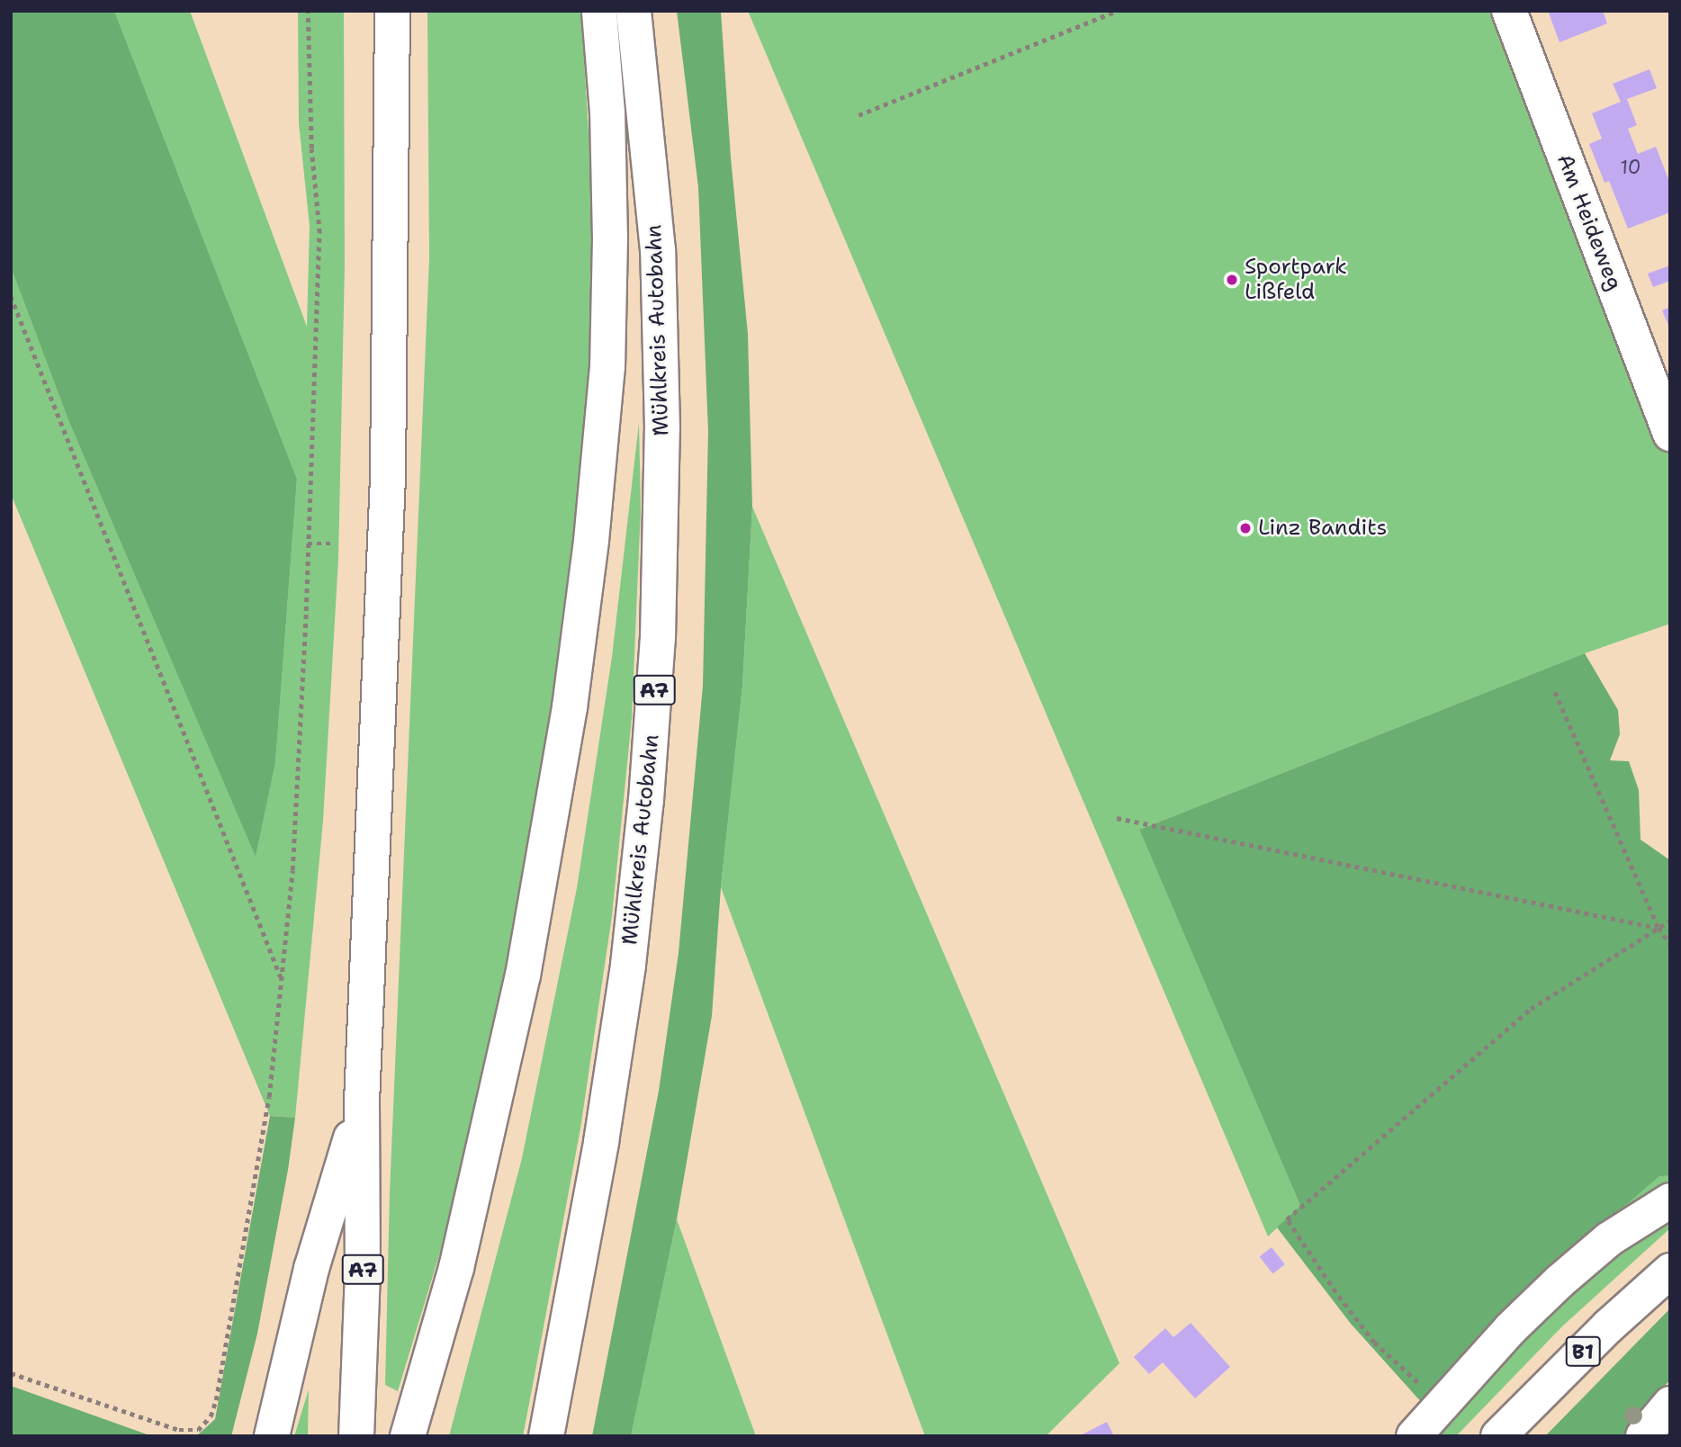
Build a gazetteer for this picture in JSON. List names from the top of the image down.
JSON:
{
  "streets": {
    "main road": [
      "Am Heideweg",
      "Mühlkreis Autobahn",
      "A7",
      "B1"
    ]
  },
  "places": ["Sportpark Lißfeld", "Linz Bandits"],
  "house_numbers": ["10"]
}
